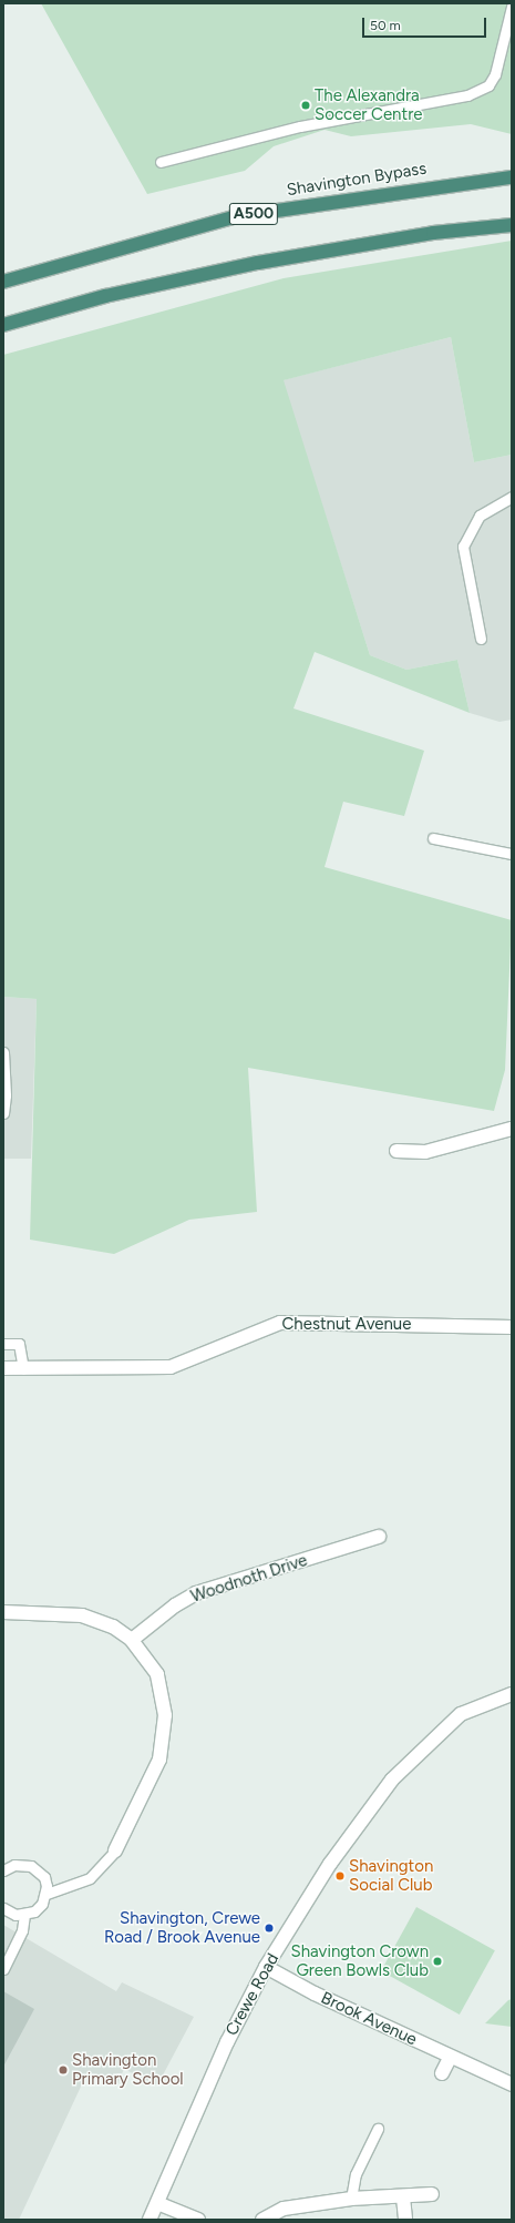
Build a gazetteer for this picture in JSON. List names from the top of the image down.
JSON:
{
  "streets": {
    "highway": ["Shavington Bypass", "A500"],
    "street": [
      "Chestnut Avenue",
      "Woodnoth Drive",
      "Crewe Road",
      "Brook Avenue"
    ]
  },
  "crossings": [
    ["Crewe Road", "Brook Avenue"]
  ],
  "places": [
    "The Alexandra Soccer Centre",
    "Shavington Social Club",
    "Shavington, Crewe Road / Brook Avenue",
    "Shavington Crown Green Bowls Club",
    "Shavington Primary School"
  ],
  "scale_bar": "50 m"
}
